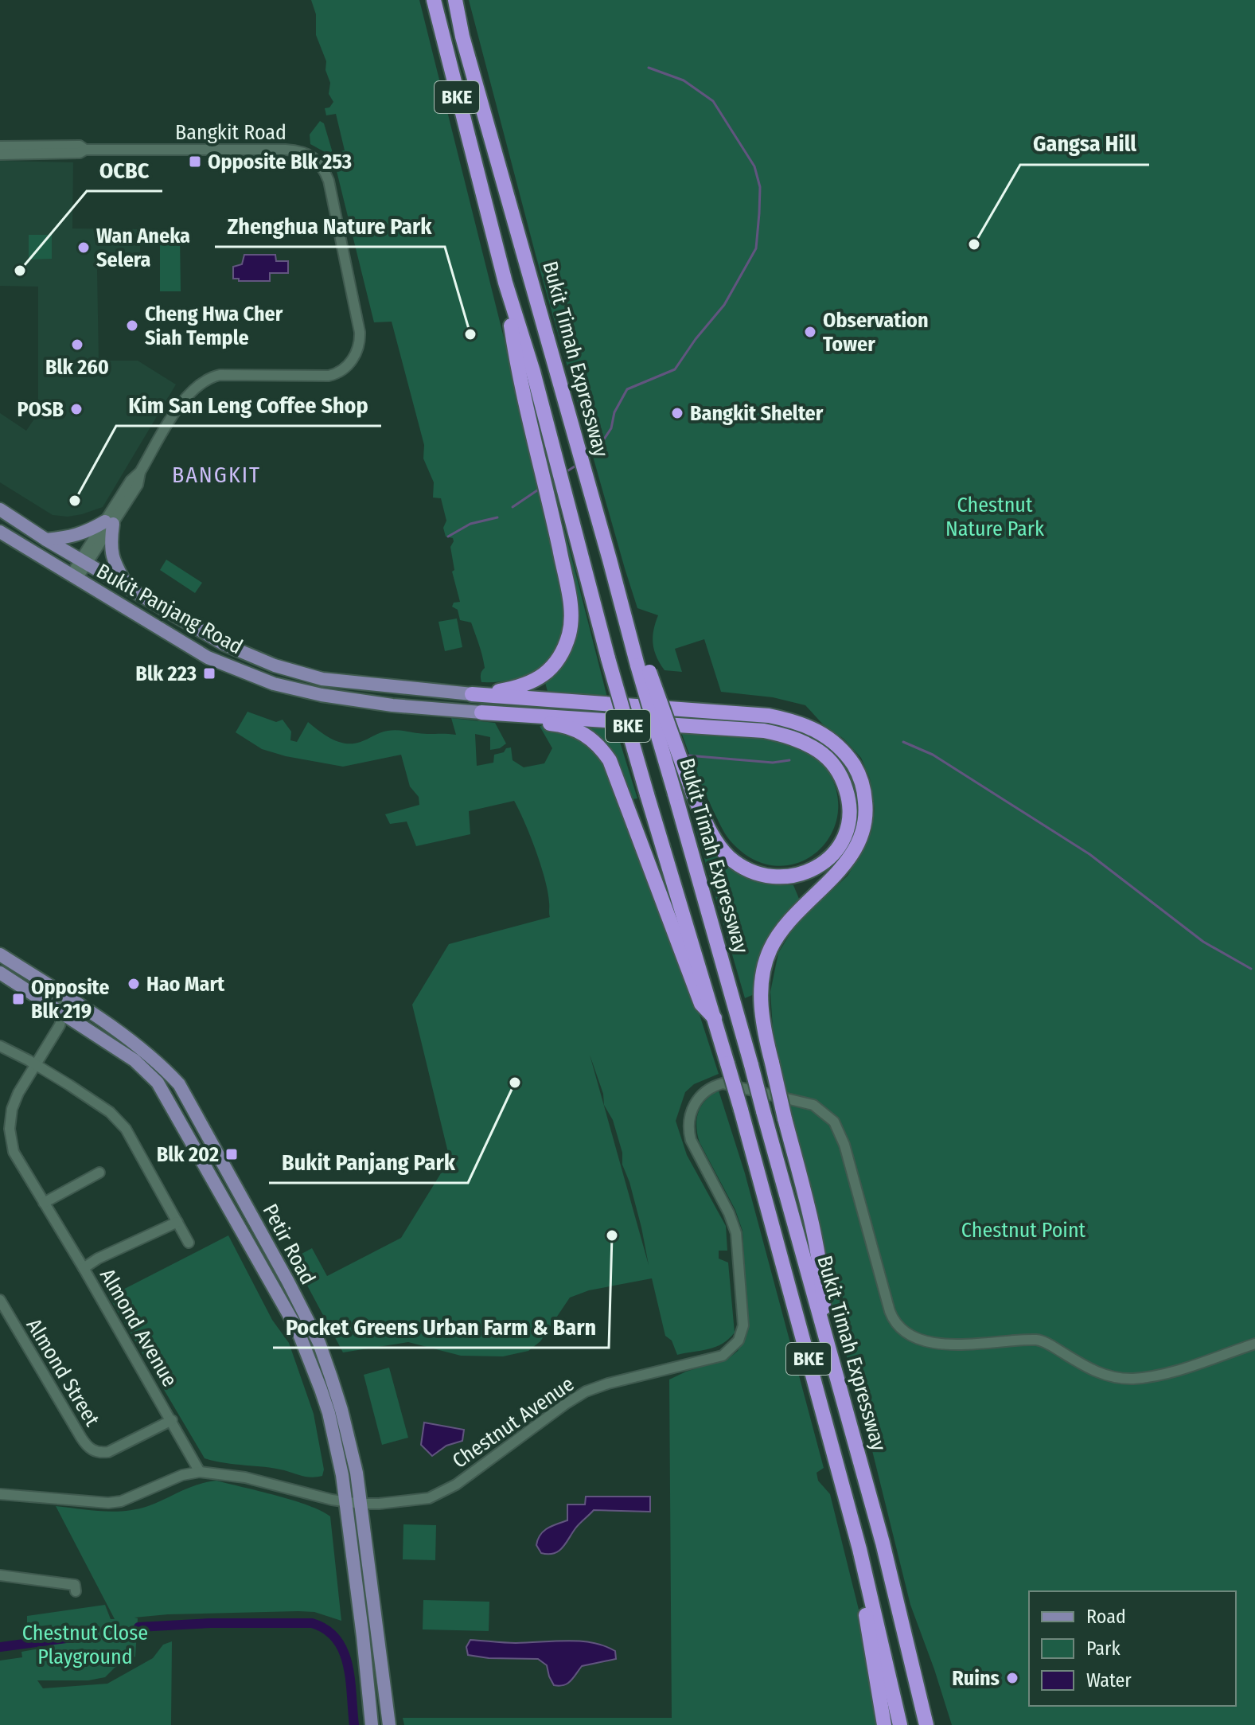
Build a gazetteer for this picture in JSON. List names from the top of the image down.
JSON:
{
  "streets": {
    "highway": ["BKE", "Bukit Timah Expressway"],
    "main road": ["Bukit Panjang Road", "Petir Road"],
    "street": [
      "Bangkit Road",
      "Almond Avenue",
      "Almond Street",
      "Chestnut Avenue"
    ]
  },
  "crossings": [
    ["Bangkit Road", "Bukit Panjang Road"],
    ["Petir Road", "Almond Avenue"],
    ["Petir Road", "Chestnut Avenue"],
    ["Almond Avenue", "Almond Street"],
    ["Almond Avenue", "Chestnut Avenue"]
  ],
  "districts": ["BANGKIT"],
  "parks": ["Chestnut Nature Park", "Chestnut Point", "Chestnut Close Playground"],
  "places": {
    "transit": [
      "Opposite Blk 253",
      "Blk 223",
      "Opposite Blk 219",
      "Blk 202"
    ],
    "other": [
      "Gangsa Hill",
      "Wan Aneka Selera",
      "OCBC",
      "Cheng Hwa Cher Siah Temple",
      "Observation Tower",
      "Zhenghua Nature Park",
      "Blk 260",
      "POSB",
      "Bangkit Shelter",
      "Kim San Leng Coffee Shop",
      "Hao Mart",
      "Bukit Panjang Park",
      "Pocket Greens Urban Farm & Barn",
      "Ruins"
    ]
  },
  "legend": ["Road", "Park", "Water"]
}
